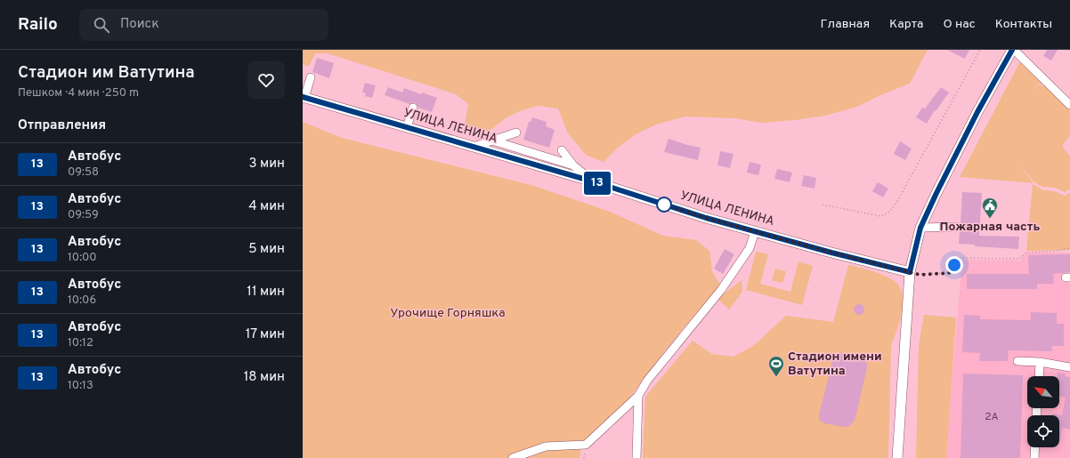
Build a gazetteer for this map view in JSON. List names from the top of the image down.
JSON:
{
  "streets": {
    "main road": ["УЛИЦА ЛЕНИНА"]
  },
  "parks": ["Урочище Горняшка"],
  "places": {
    "public building": ["Пожарная часть"],
    "sports": ["Стадион имени Ватутина"]
  },
  "lines": ["bus line 13"],
  "house_numbers": ["2А"],
  "north": "top left",
  "page": {
    "header": "Railo",
    "search": "Поиск",
    "nav": [
      "Главная",
      "Карта",
      "О нас",
      "Контакты"
    ],
    "heading": [
      ["Стадион им Ватутина", "Пешком · 4 мин · 250 m"],
      "Отправления"
    ],
    "on_map": "13",
    "list": [
      {
        "mark": "13",
        "name": "Автобус",
        "note": "09:58",
        "value": "3 мин"
      },
      {
        "mark": "13",
        "name": "Автобус",
        "note": "09:59",
        "value": "4 мин"
      },
      {
        "mark": "13",
        "name": "Автобус",
        "note": "10:00",
        "value": "5 мин"
      },
      {
        "mark": "13",
        "name": "Автобус",
        "note": "10:06",
        "value": "11 мин"
      },
      {
        "mark": "13",
        "name": "Автобус",
        "note": "10:12",
        "value": "17 мин"
      },
      {
        "mark": "13",
        "name": "Автобус",
        "note": "10:13",
        "value": "18 мин"
      }
    ]
  }
}
